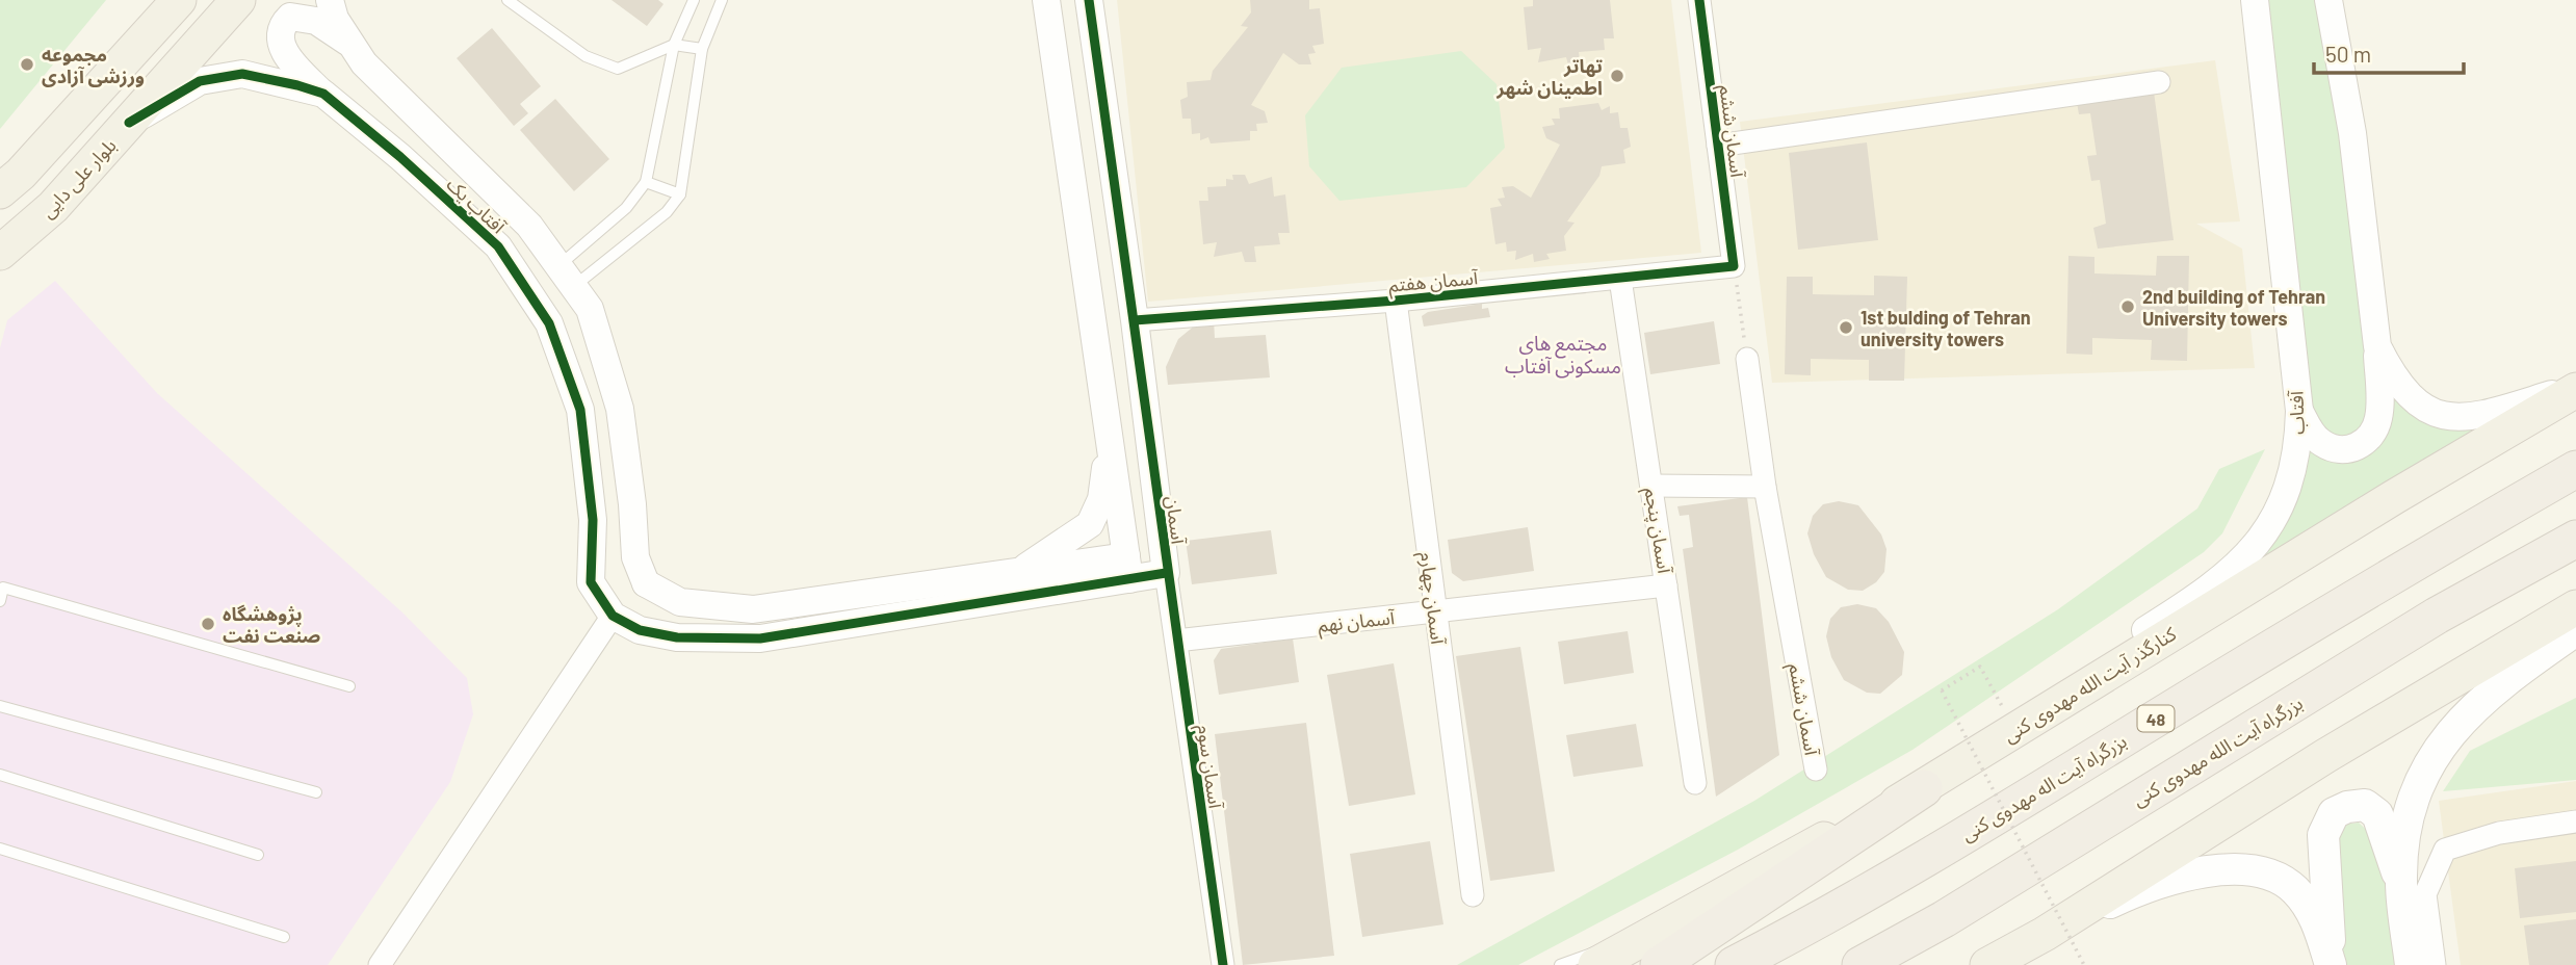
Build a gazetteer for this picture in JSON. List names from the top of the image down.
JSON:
{
  "streets": {
    "highway": ["48", "بزرگراه آیت الله مهدوی کنی", "بزرگراه آیت اله مهدوی کنی"],
    "main road": ["بلوار علی دایی", "کنارگذر آیت الله مهدوی کنی"],
    "street": [
      "آسمان ششم",
      "آفتاب یک",
      "آسمان هفتم",
      "آفتاب",
      "آسمان",
      "آسمان پنجم",
      "آسمان چهارم",
      "آسمان نهم",
      "آسمان سوم"
    ]
  },
  "crossings": [
    ["آسمان ششم", "آسمان هفتم"],
    ["بلوار علی دایی", "آفتاب یک"],
    ["آسمان هفتم", "آسمان"],
    ["آسمان هفتم", "آسمان پنجم"],
    ["آسمان هفتم", "آسمان چهارم"],
    ["آفتاب", "کنارگذر آیت الله مهدوی کنی"],
    ["آسمان", "آسمان سوم"],
    ["آسمان پنجم", "آسمان نهم"],
    ["آسمان چهارم", "آسمان نهم"],
    ["آسمان نهم", "آسمان سوم"]
  ],
  "districts": ["مجتمع های مسکونی آفتاب"],
  "places": [
    "مجموعه ورزشی آزادی",
    "تهاتر اطمینان شهر",
    "2nd building of Tehran University towers",
    "1st bulding of Tehran university towers",
    "پژوهشگاه صنعت نفت"
  ],
  "scale_bar": "50 m"
}
